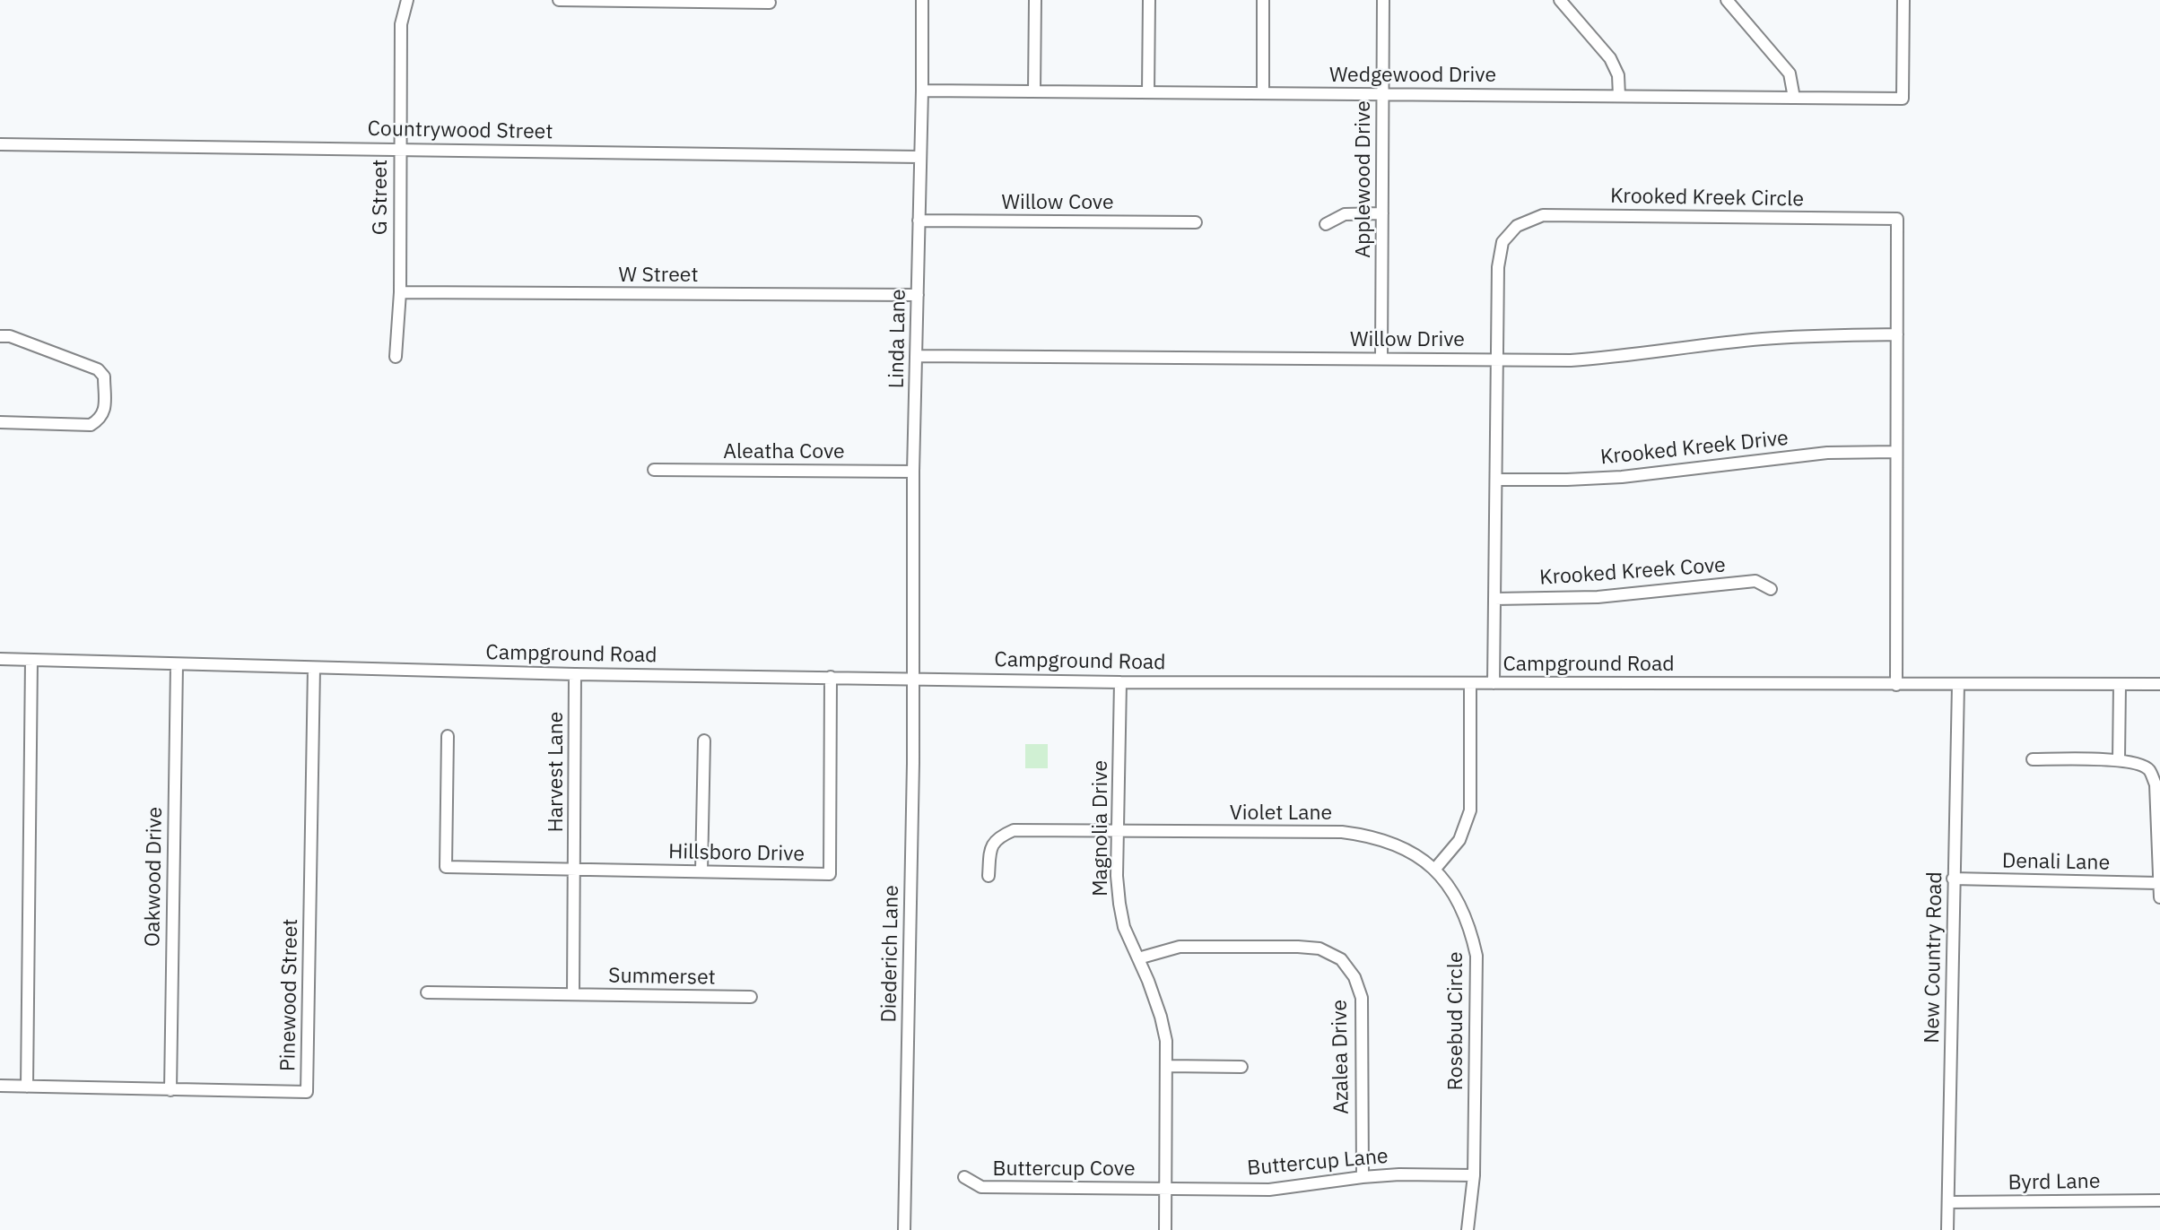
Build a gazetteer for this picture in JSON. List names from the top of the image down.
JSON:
{
  "streets": {
    "street": [
      "Wedgewood Drive",
      "Countrywood Street",
      "Applewood Drive",
      "G Street",
      "Krooked Kreek Circle",
      "Willow Cove",
      "W Street",
      "Linda Lane",
      "Willow Drive",
      "Krooked Kreek Drive",
      "Aleatha Cove",
      "Krooked Kreek Cove",
      "Campground Road",
      "Harvest Lane",
      "Violet Lane",
      "Magnolia Drive",
      "Hillsboro Drive",
      "Denali Lane",
      "Oakwood Drive",
      "Diederich Lane",
      "New Country Road",
      "Summerset",
      "Pinewood Street",
      "Rosebud Circle",
      "Azalea Drive",
      "Buttercup Lane",
      "Buttercup Cove",
      "Byrd Lane"
    ]
  },
  "crossings": [
    ["Wedgewood Drive", "Applewood Drive"],
    ["Wedgewood Drive", "Linda Lane"],
    ["Countrywood Street", "G Street"],
    ["Countrywood Street", "Linda Lane"],
    ["Applewood Drive", "Willow Drive"],
    ["G Street", "W Street"],
    ["Krooked Kreek Circle", "Willow Drive"],
    ["Krooked Kreek Circle", "Krooked Kreek Drive"],
    ["Krooked Kreek Circle", "Krooked Kreek Cove"],
    ["Krooked Kreek Circle", "Campground Road"],
    ["Willow Cove", "Linda Lane"],
    ["W Street", "Linda Lane"],
    ["Linda Lane", "Willow Drive"],
    ["Linda Lane", "Aleatha Cove"],
    ["Linda Lane", "Campground Road"],
    ["Linda Lane", "Diederich Lane"],
    ["Campground Road", "Harvest Lane"],
    ["Campground Road", "Magnolia Drive"],
    ["Campground Road", "Hillsboro Drive"],
    ["Campground Road", "Oakwood Drive"],
    ["Campground Road", "Diederich Lane"],
    ["Campground Road", "New Country Road"],
    ["Campground Road", "Pinewood Street"],
    ["Harvest Lane", "Hillsboro Drive"],
    ["Violet Lane", "Magnolia Drive"],
    ["Violet Lane", "Rosebud Circle"],
    ["Magnolia Drive", "Azalea Drive"],
    ["Magnolia Drive", "Buttercup Lane"],
    ["Magnolia Drive", "Buttercup Cove"],
    ["Denali Lane", "New Country Road"],
    ["Oakwood Drive", "Pinewood Street"],
    ["New Country Road", "Byrd Lane"],
    ["Rosebud Circle", "Buttercup Lane"],
    ["Azalea Drive", "Buttercup Lane"],
    ["Buttercup Lane", "Buttercup Cove"]
  ]
}
